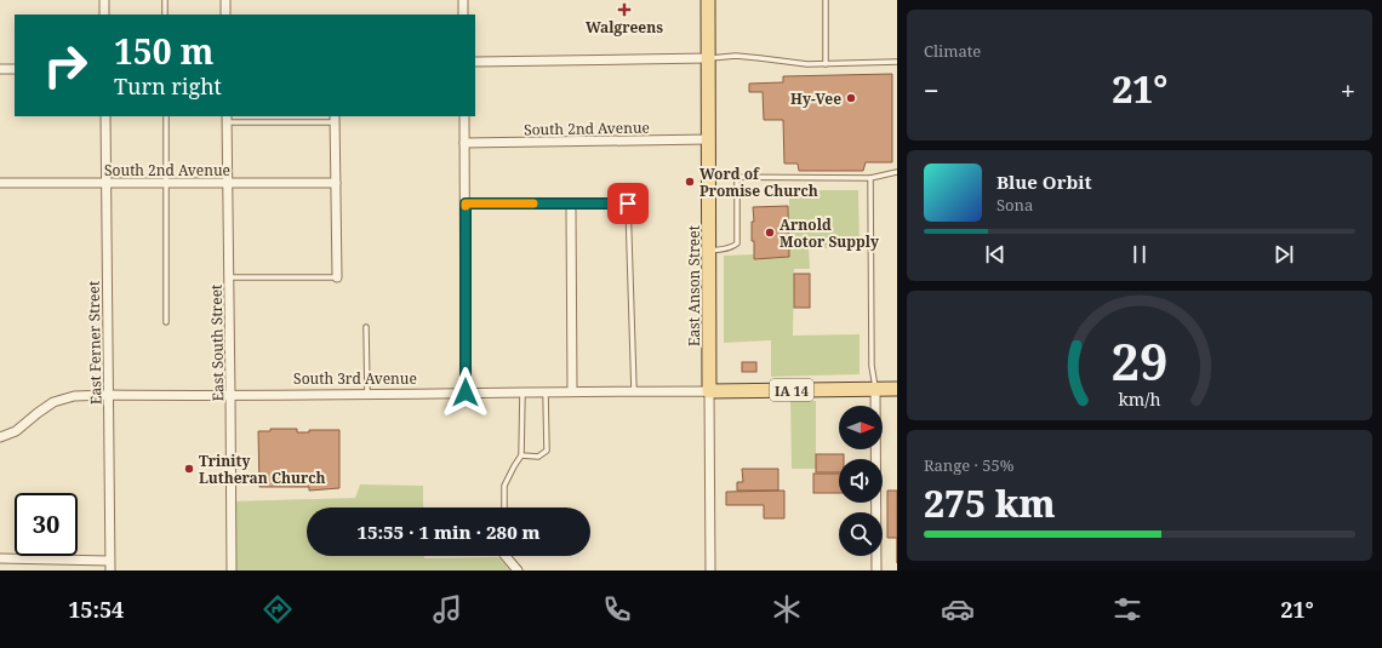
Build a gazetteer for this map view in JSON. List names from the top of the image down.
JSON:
{
  "streets": {
    "main road": ["East Anson Street", "South 3rd Avenue", "IA 14"],
    "street": ["South 2nd Avenue", "East Ferner Street", "East South Street"]
  },
  "crossings": [
    ["South 2nd Avenue", "East Anson Street"],
    ["South 2nd Avenue", "East Ferner Street"],
    ["South 2nd Avenue", "East South Street"],
    ["East Anson Street", "South 3rd Avenue"],
    ["East Ferner Street", "South 3rd Avenue"],
    ["East South Street", "South 3rd Avenue"]
  ],
  "places": {
    "health": ["Walgreens"],
    "other": [
      "Hy-Vee",
      "Word of Promise Church",
      "Arnold Motor Supply",
      "Trinity Lutheran Church"
    ]
  },
  "north": "right",
  "page": {
    "tile": [
      "Climate",
      ["Range · 55%", "275 km"]
    ],
    "turn": ["150 m", "Turn right"],
    "heat": ["−", "21°", "+"],
    "song": ["Blue Orbit", "Sona"],
    "limit": "30",
    "trip": "15:55 · 1 min · 280 m",
    "tabs": ["15:54", "21°"],
    "gauge": ["29", "km/h"]
  }
}
